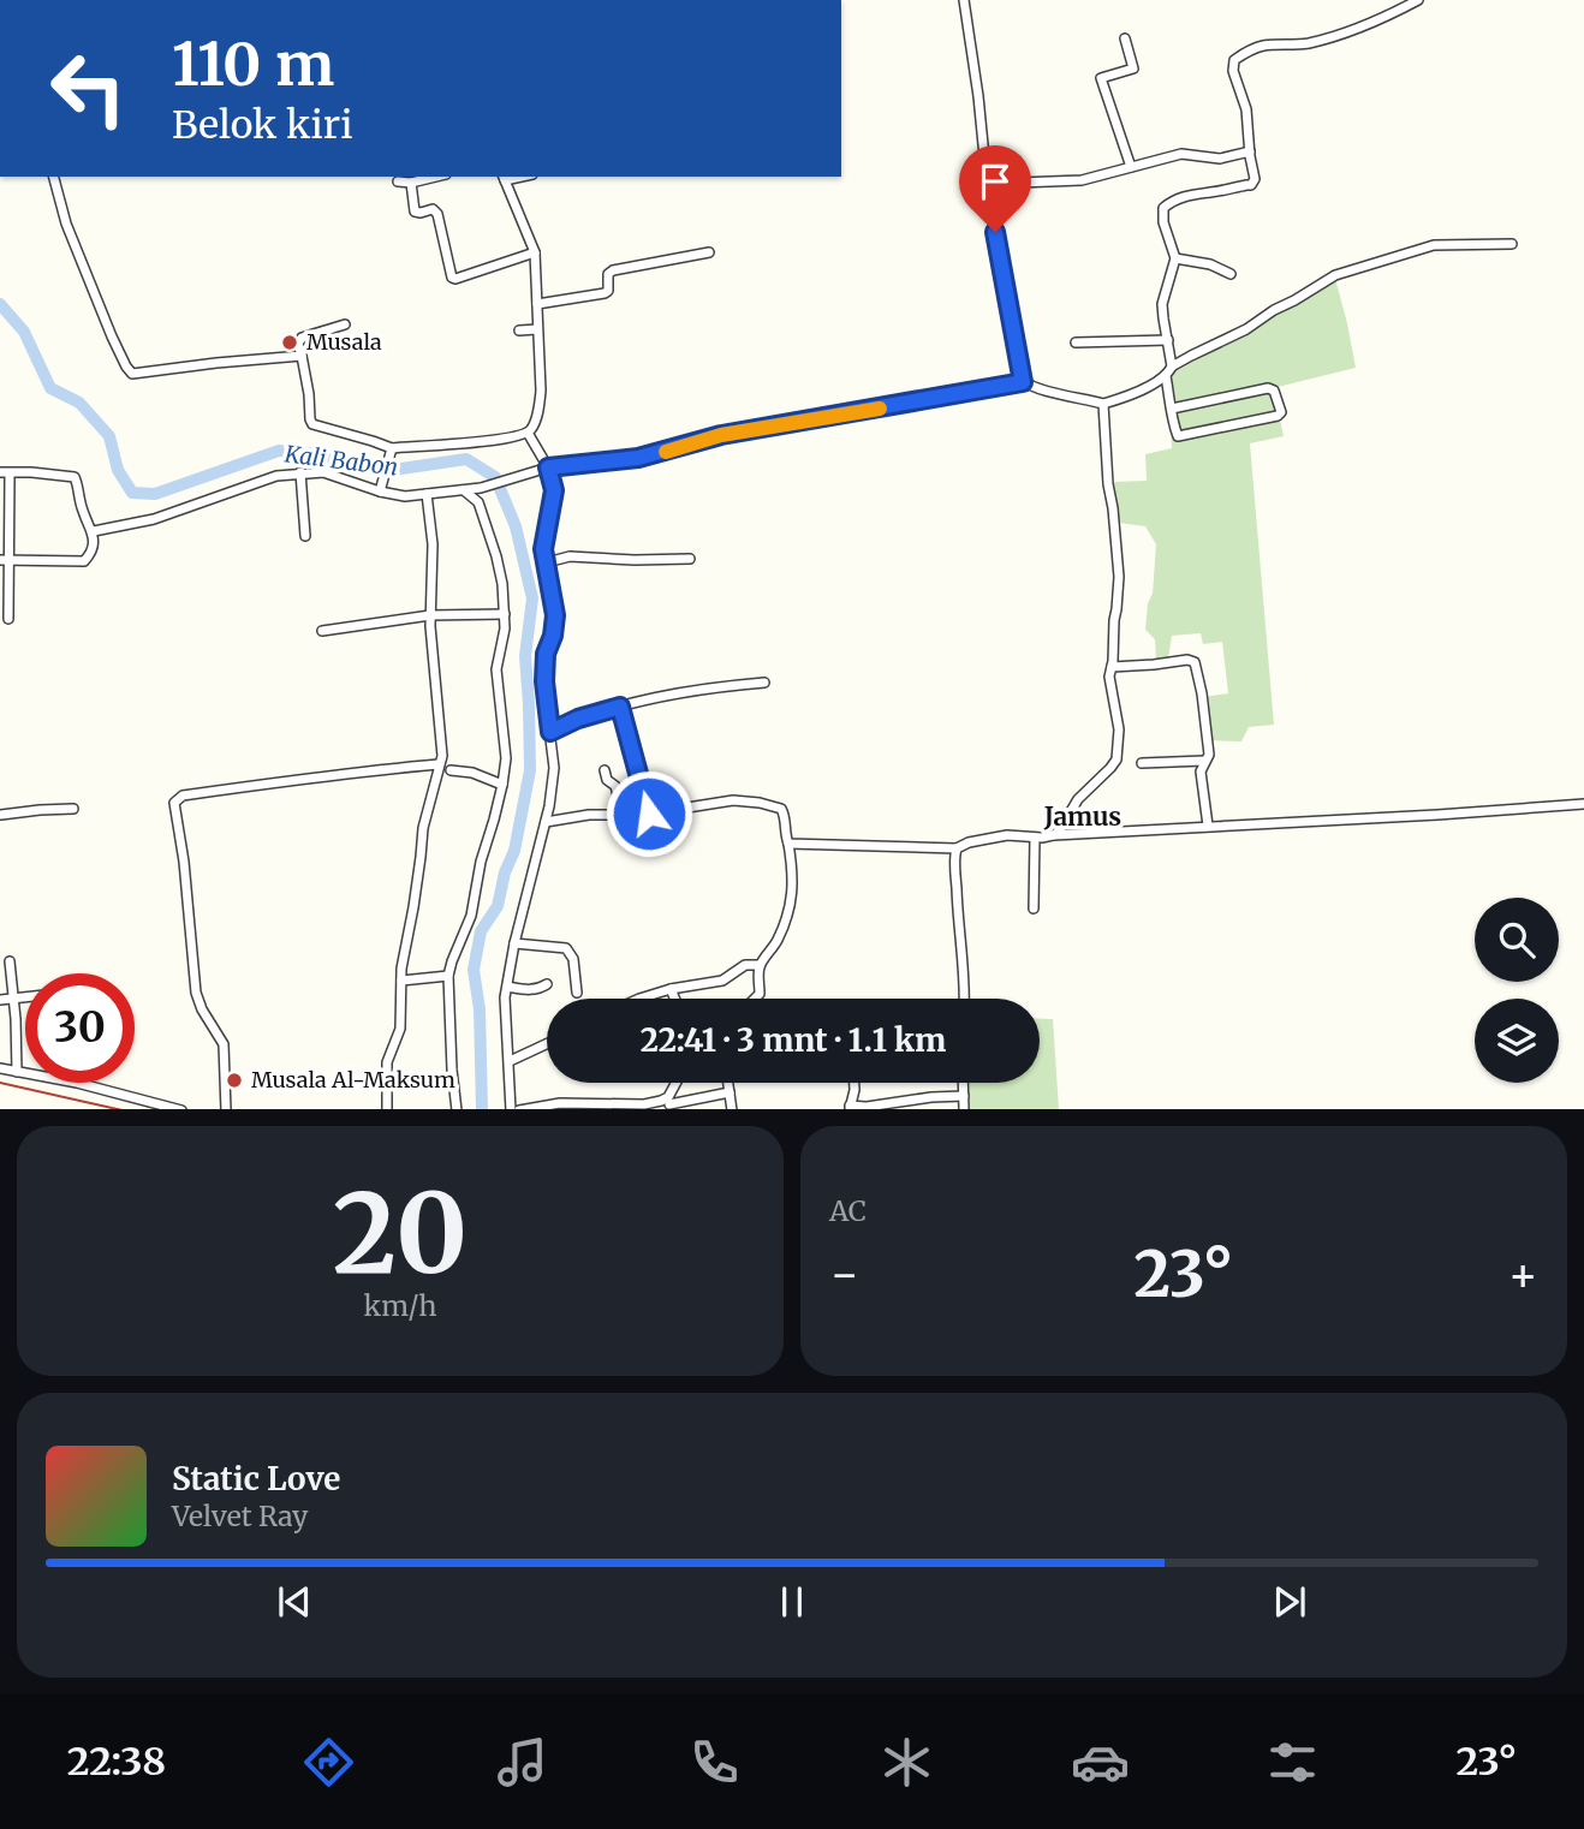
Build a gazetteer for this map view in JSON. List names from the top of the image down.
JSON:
{
  "districts": ["Jamus"],
  "water": ["Kali Babon"],
  "places": ["Musala", "Musala Al-Maksum"],
  "page": {
    "turn": ["110 m", "Belok kiri"],
    "limit": "30",
    "trip": "22:41 · 3 mnt · 1.1 km",
    "tile": [
      ["20", "km/h"],
      "AC"
    ],
    "heat": ["−", "23°", "+"],
    "song": ["Static Love", "Velvet Ray"],
    "tabs": ["22:38", "23°"]
  }
}
